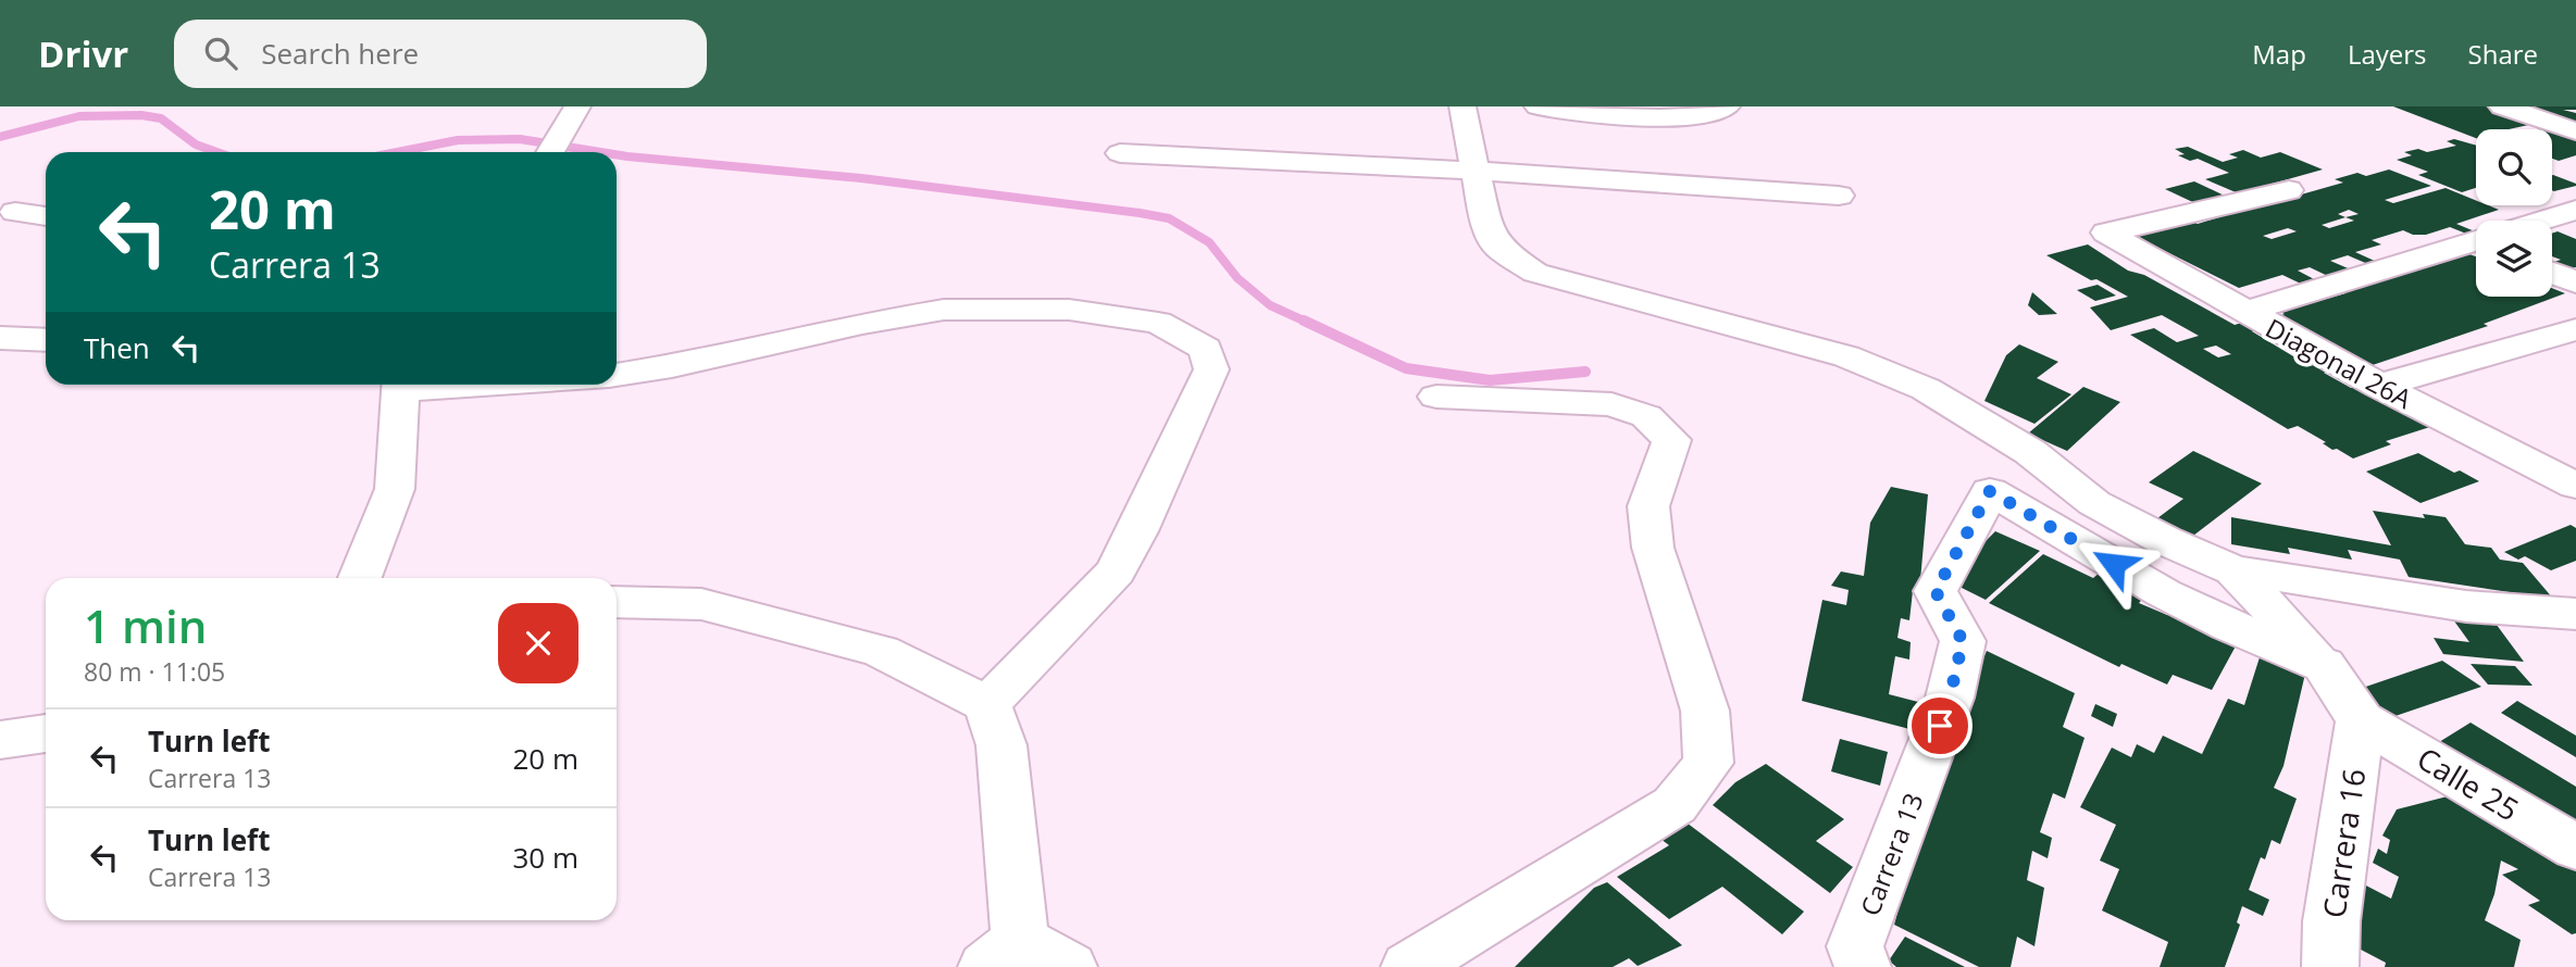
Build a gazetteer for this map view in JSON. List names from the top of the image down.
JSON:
{
  "streets": {
    "street": [
      "Diagonal 26A",
      "Calle 25",
      "Carrera 16",
      "Carrera 13"
    ]
  },
  "crossings": [
    ["Calle 25", "Carrera 16"]
  ],
  "page": {
    "header": "Drivr",
    "search": "Search here",
    "nav": ["Map", "Layers", "Share"],
    "turn": ["20 m", "Carrera 13"],
    "then": "Then",
    "heading": ["1 min", "80 m · 11:05"],
    "list": [
      {
        "name": "Turn left",
        "note": "Carrera 13",
        "value": "20 m"
      },
      {
        "name": "Turn left",
        "note": "Carrera 13",
        "value": "30 m"
      }
    ]
  }
}
